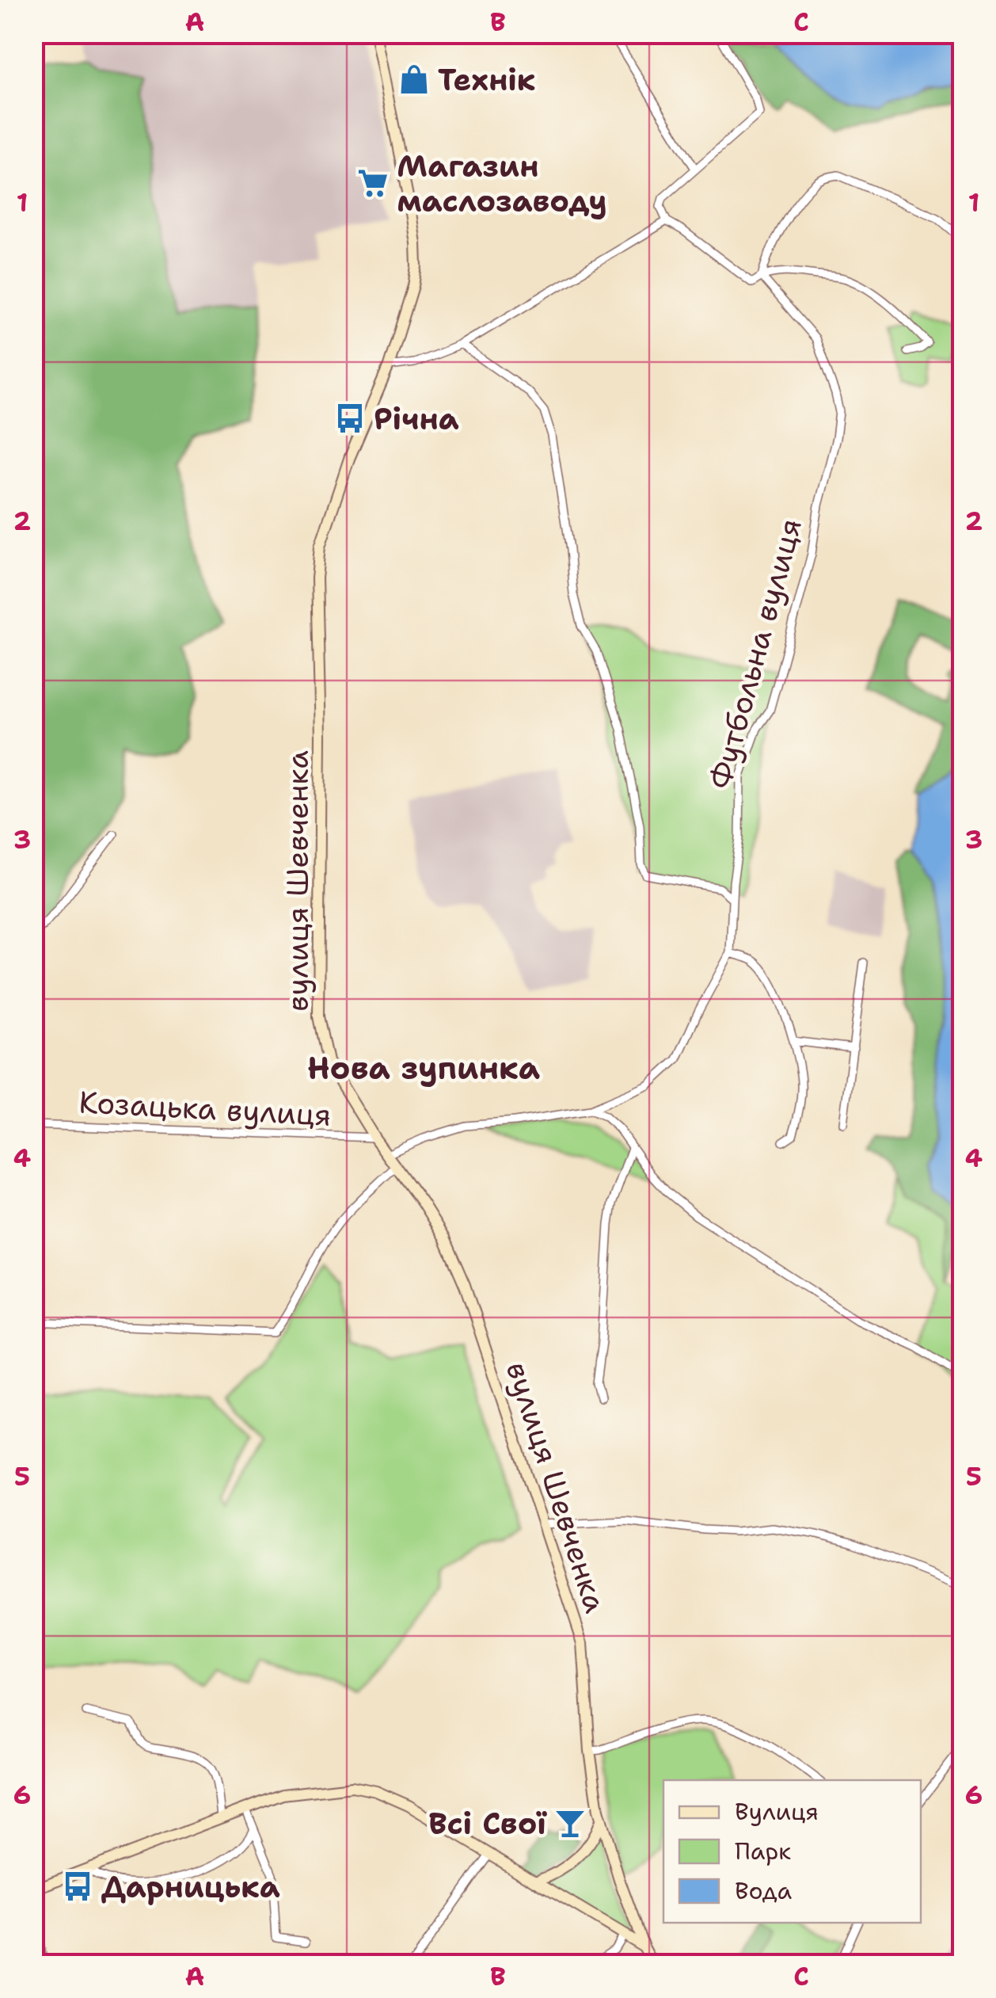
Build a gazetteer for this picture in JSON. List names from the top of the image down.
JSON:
{
  "streets": {
    "street": ["Футбольна вулиця", "вулиця Шевченка", "Козацька вулиця"]
  },
  "crossings": [
    ["вулиця Шевченка", "Козацька вулиця"]
  ],
  "districts": ["Нова зупинка"],
  "places": {
    "shop": ["Технік"],
    "supermarket": ["Магазин маслозаводу"],
    "bus stop": ["Річна", "Дарницька"],
    "bar": ["Всі Свої"]
  },
  "legend": ["Вулиця", "Парк", "Вода"],
  "grid": {
    "columns": ["A", "B", "C"],
    "rows": [
      "1",
      "2",
      "3",
      "4",
      "5",
      "6"
    ]
  }
}
